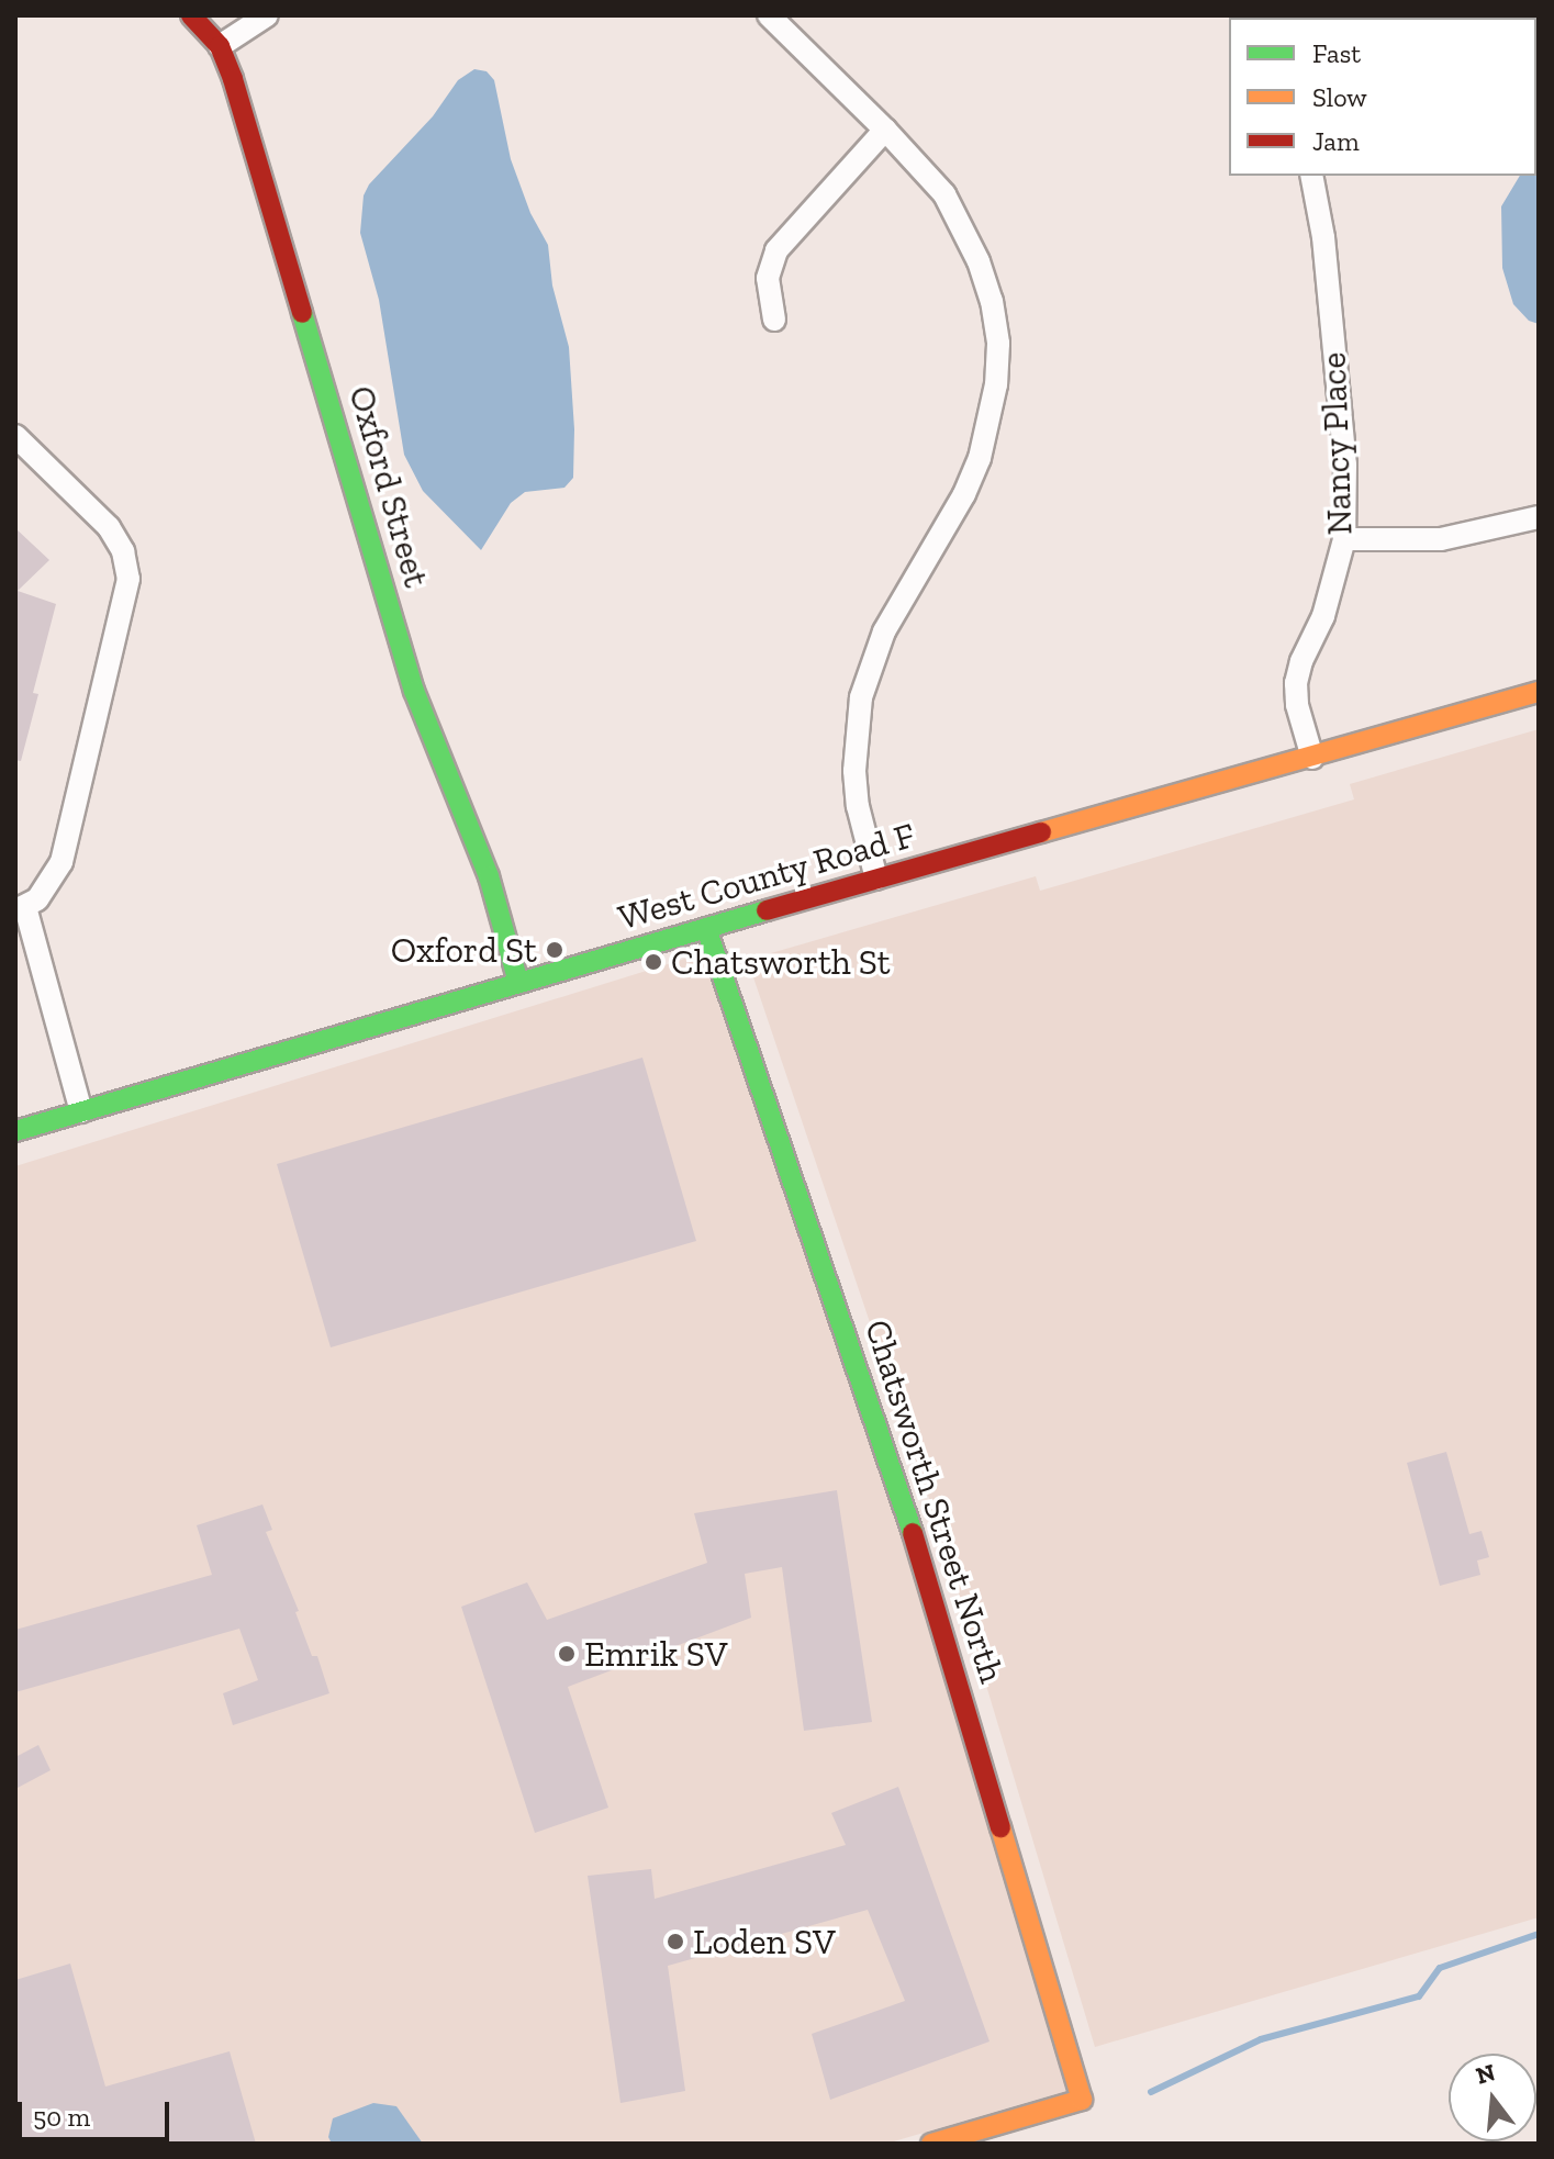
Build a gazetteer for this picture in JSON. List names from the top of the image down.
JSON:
{
  "streets": {
    "street": [
      "Nancy Place",
      "Oxford Street",
      "West County Road F",
      "Chatsworth Street North"
    ]
  },
  "crossings": [
    ["Nancy Place", "West County Road F"],
    ["Oxford Street", "West County Road F"],
    ["West County Road F", "Chatsworth Street North"]
  ],
  "places": [
    "Oxford St",
    "Chatsworth St",
    "Emrik SV",
    "Loden SV"
  ],
  "legend": ["Fast", "Slow", "Jam"],
  "scale_bar": "50 m",
  "north": "top"
}
